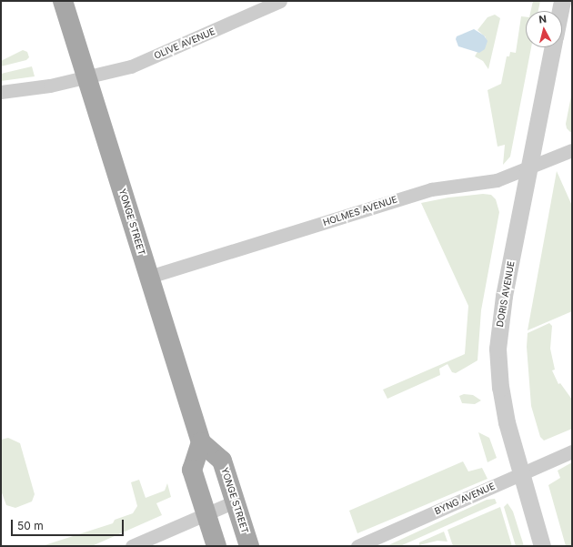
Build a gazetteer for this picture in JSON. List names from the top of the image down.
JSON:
{
  "streets": {
    "main road": ["YONGE STREET"],
    "street": [
      "OLIVE AVENUE",
      "HOLMES AVENUE",
      "DORIS AVENUE",
      "BYNG AVENUE"
    ]
  },
  "crossings": [
    ["OLIVE AVENUE", "YONGE STREET"],
    ["HOLMES AVENUE", "YONGE STREET"],
    ["HOLMES AVENUE", "DORIS AVENUE"],
    ["DORIS AVENUE", "BYNG AVENUE"]
  ],
  "scale_bar": "50 m",
  "north": "top"
}
